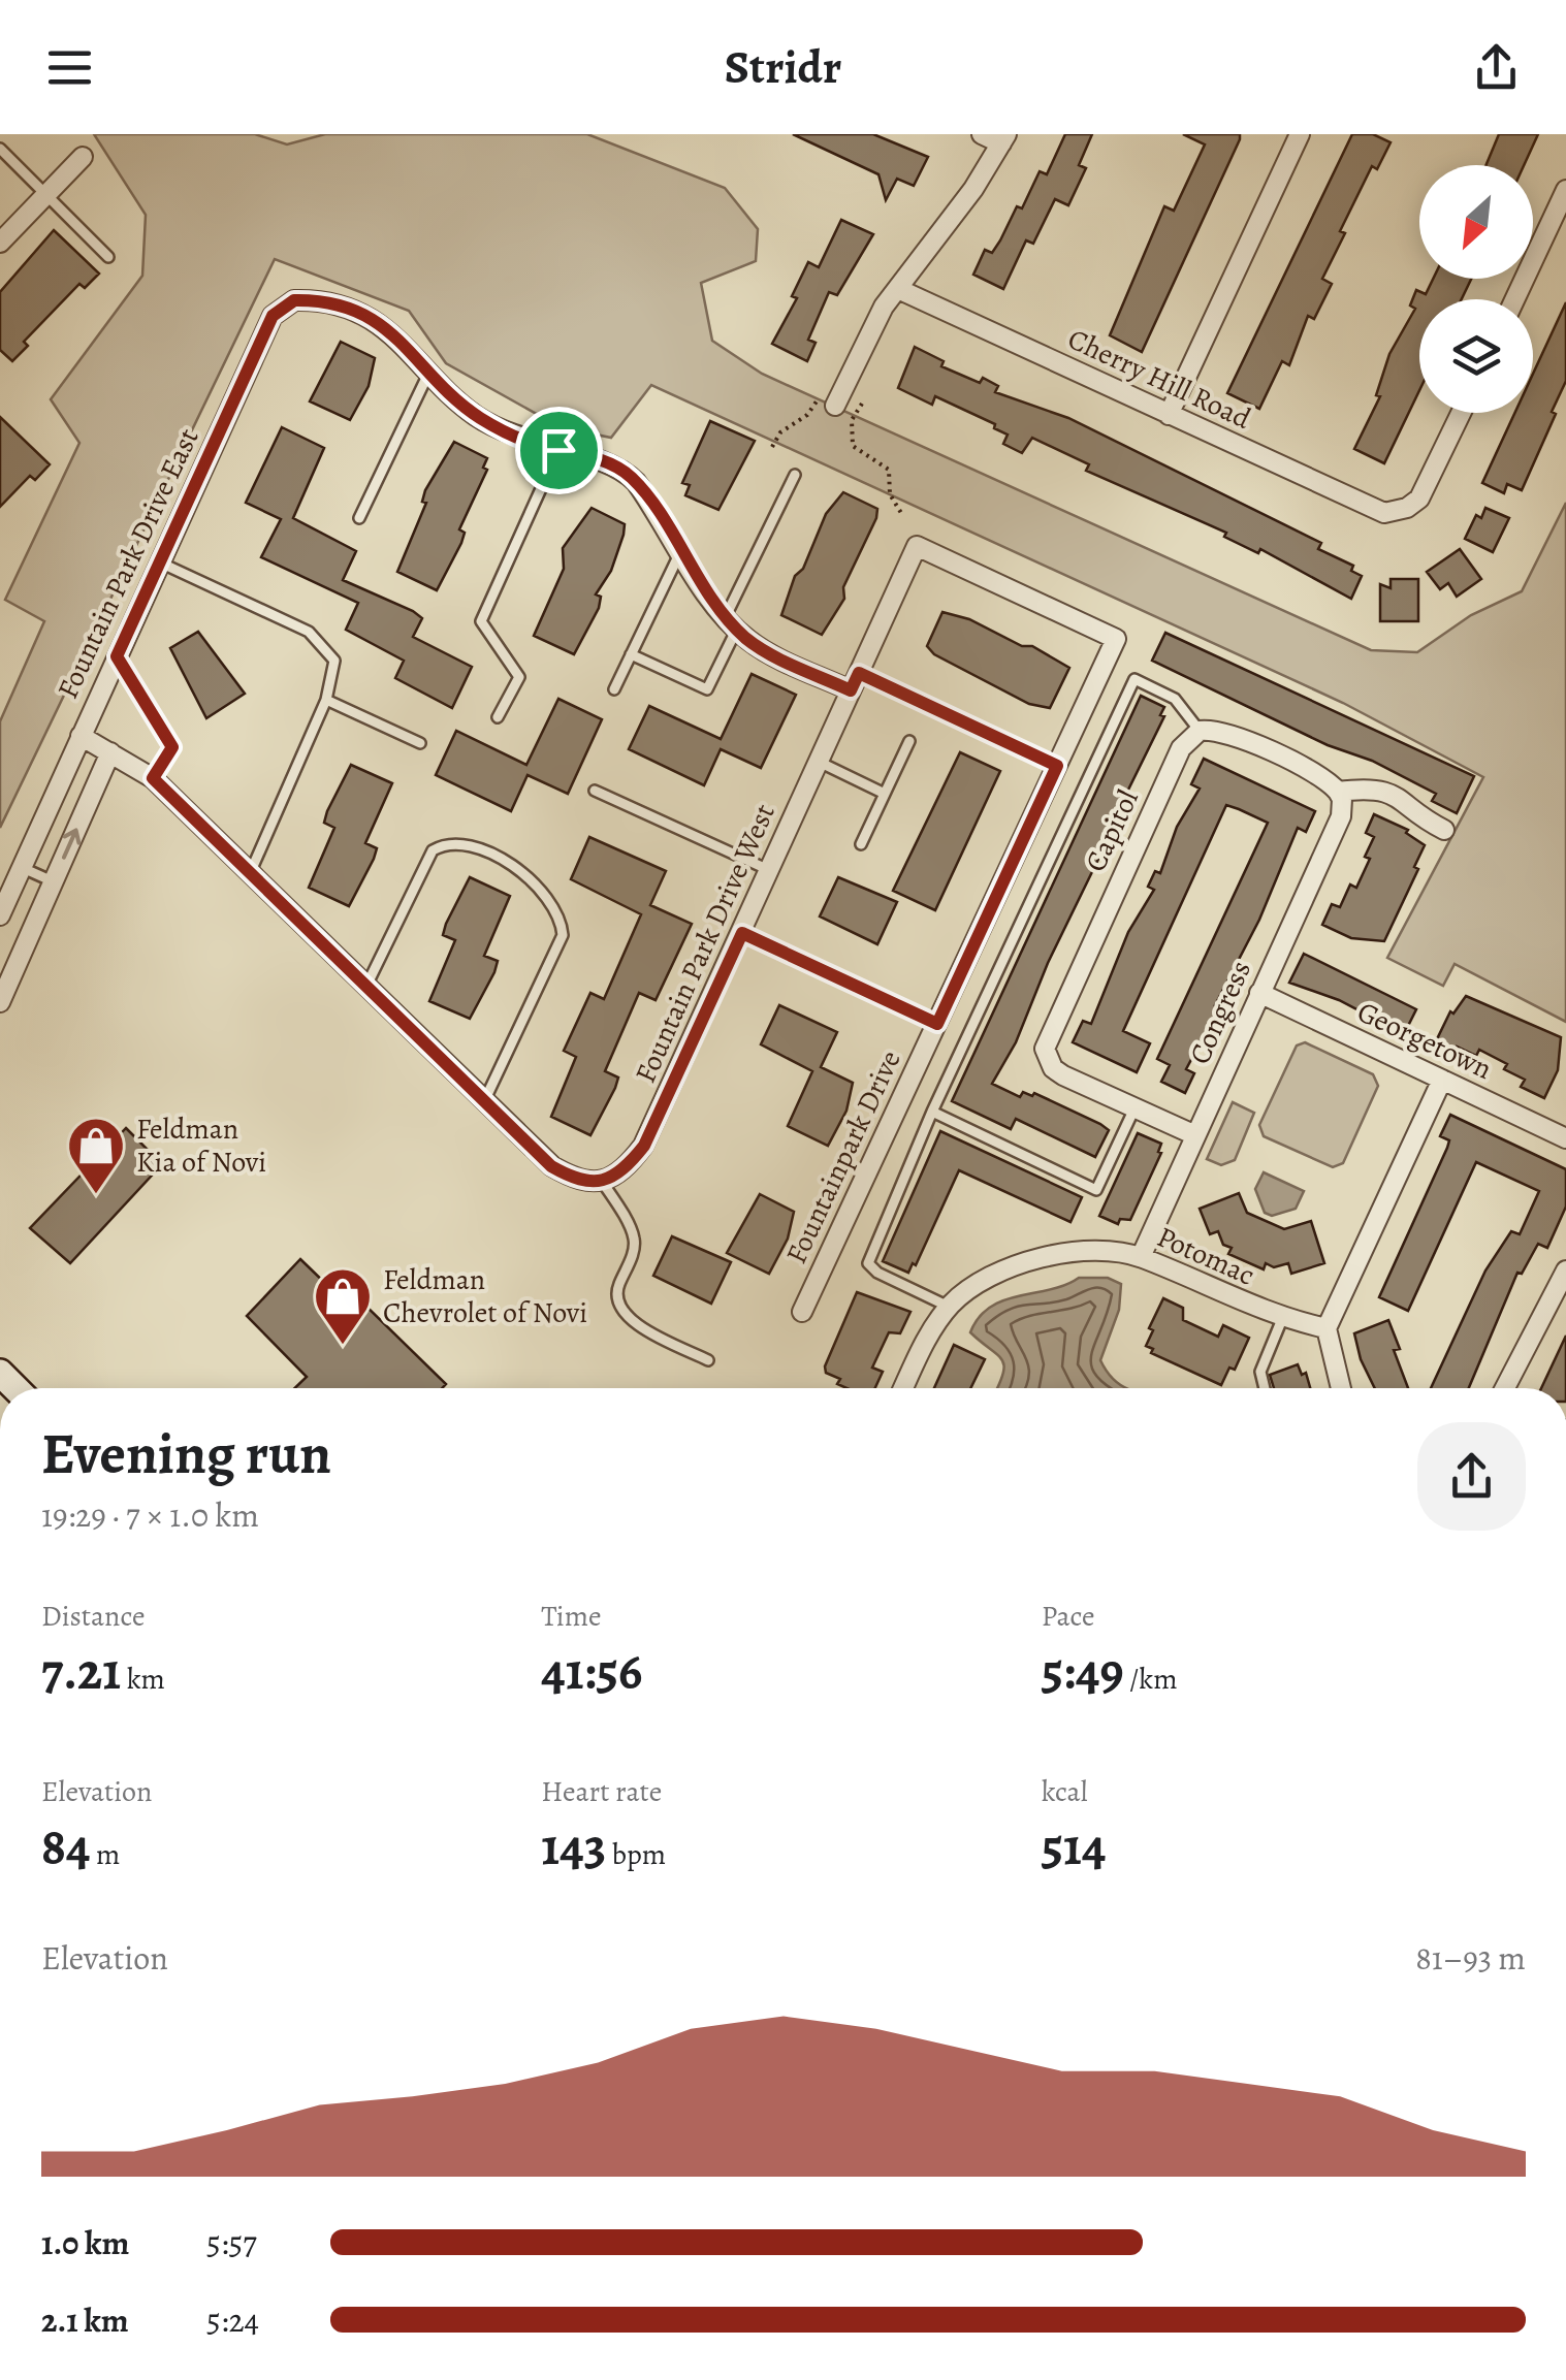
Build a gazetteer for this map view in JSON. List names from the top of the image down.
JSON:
{
  "streets": {
    "street": [
      "Cherry Hill Road",
      "Fountain Park Drive East",
      "Capitol",
      "Fountain Park Drive West",
      "Congress",
      "Georgetown",
      "Fountainpark Drive",
      "Potomac"
    ]
  },
  "crossings": [
    ["Capitol", "Congress"],
    ["Fountain Park Drive West", "Fountainpark Drive"],
    ["Congress", "Georgetown"],
    ["Congress", "Potomac"]
  ],
  "places": {
    "shop": ["Feldman Kia of Novi", "Feldman Chevrolet of Novi"]
  },
  "north": "bottom left",
  "page": {
    "header": "Stridr",
    "heading": ["Evening run", "19:29 · 7 × 1.0 km"],
    "stats": [
      ["Distance", "7.21 km"],
      ["Time", "41:56"],
      ["Pace", "5:49 /km"],
      ["Elevation", "84 m"],
      ["Heart rate", "143 bpm"],
      ["kcal", "514"]
    ],
    "chart": ["Elevation", "81–93 m"],
    "list": [
      {
        "name": "1.0 km",
        "note": "5:57"
      },
      {
        "name": "2.1 km",
        "note": "5:24"
      }
    ]
  }
}
